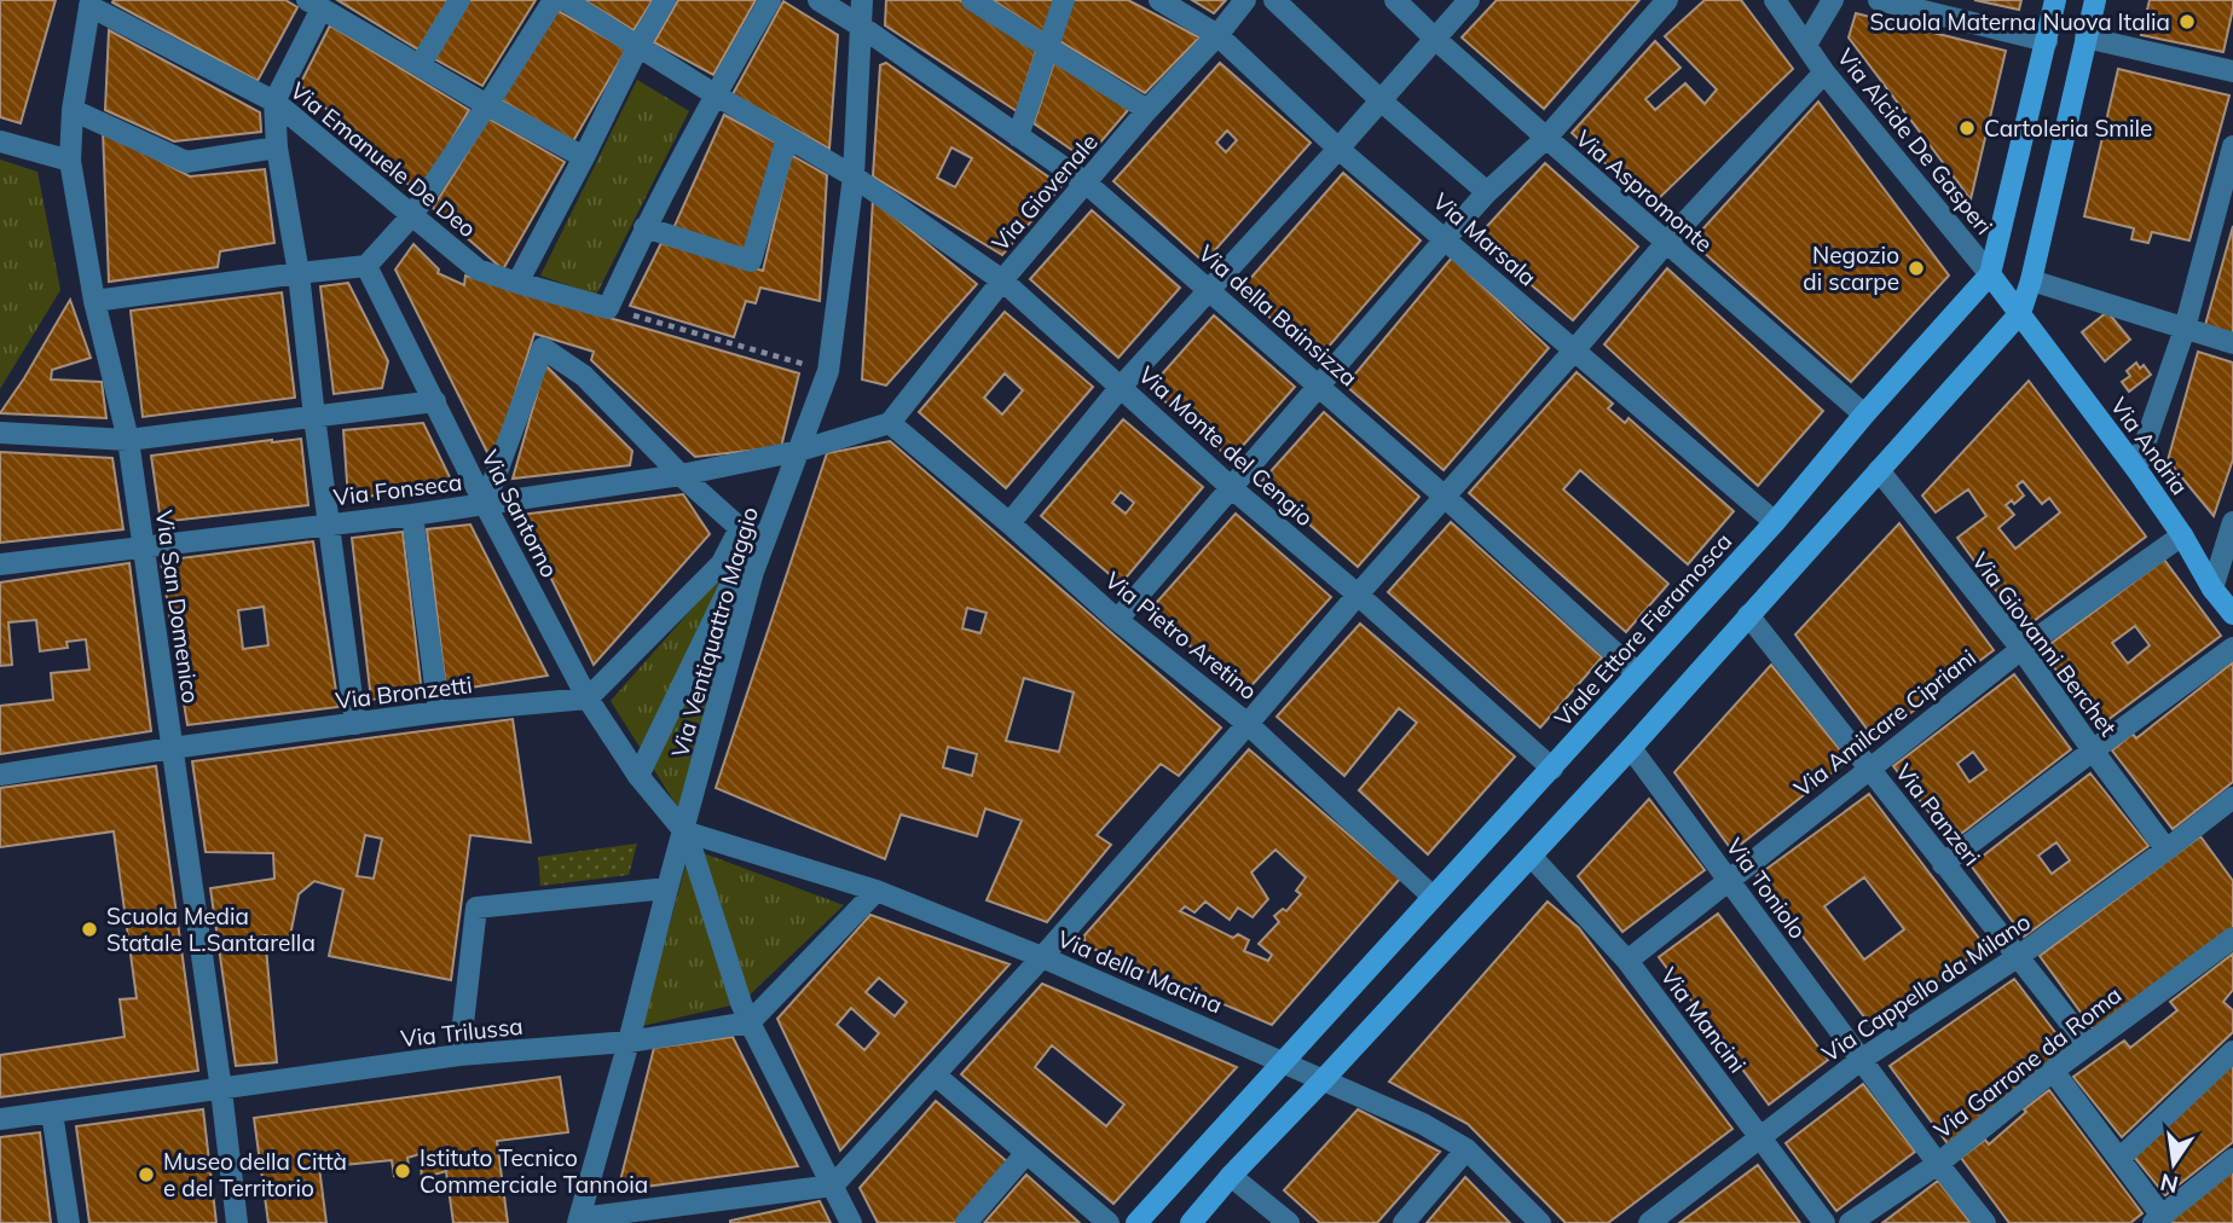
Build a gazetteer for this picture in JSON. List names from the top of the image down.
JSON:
{
  "streets": {
    "main road": ["Via Alcide De Gasperi", "Via Andria", "Viale Ettore Fieramosca"],
    "street": [
      "Via Emanuele De Deo",
      "Via Aspromonte",
      "Via Giovenale",
      "Via Marsala",
      "Via della Bainsizza",
      "Via Monte del Cengio",
      "Via Fonseca",
      "Via Santorno",
      "Via San Domenico",
      "Via Ventiquattro Maggio",
      "Via Pietro Aretino",
      "Via Giovanni Berchet",
      "Via Bronzetti",
      "Via Amilcare Cipriani",
      "Via Panzeri",
      "Via Toniolo",
      "Via della Macina",
      "Via Cappello da Milano",
      "Via Mancini",
      "Via Trilussa",
      "Via Garrone da Roma"
    ]
  },
  "crossings": [
    ["Via Alcide De Gasperi", "Via Andria"],
    ["Via Alcide De Gasperi", "Viale Ettore Fieramosca"],
    ["Via Emanuele De Deo", "Via San Domenico"],
    ["Via Aspromonte", "Viale Ettore Fieramosca"],
    ["Via Giovenale", "Via Marsala"],
    ["Via Giovenale", "Via della Bainsizza"],
    ["Via Giovenale", "Via Monte del Cengio"],
    ["Via Giovenale", "Via Fonseca"],
    ["Via Giovenale", "Via Pietro Aretino"],
    ["Via Marsala", "Viale Ettore Fieramosca"],
    ["Via della Bainsizza", "Viale Ettore Fieramosca"],
    ["Via della Bainsizza", "Via Ventiquattro Maggio"],
    ["Via Monte del Cengio", "Viale Ettore Fieramosca"],
    ["Via Monte del Cengio", "Via Ventiquattro Maggio"],
    ["Via Andria", "Via Amilcare Cipriani"],
    ["Via Fonseca", "Via Santorno"],
    ["Via Fonseca", "Via San Domenico"],
    ["Via Fonseca", "Via Ventiquattro Maggio"],
    ["Via Fonseca", "Via Pietro Aretino"],
    ["Via Santorno", "Via Ventiquattro Maggio"],
    ["Via Santorno", "Via Bronzetti"],
    ["Via Santorno", "Via della Macina"],
    ["Via San Domenico", "Via Bronzetti"],
    ["Via San Domenico", "Via Trilussa"],
    ["Viale Ettore Fieramosca", "Via Pietro Aretino"],
    ["Viale Ettore Fieramosca", "Via della Macina"],
    ["Via Ventiquattro Maggio", "Via della Macina"],
    ["Via Ventiquattro Maggio", "Via Trilussa"],
    ["Via Giovanni Berchet", "Via Amilcare Cipriani"],
    ["Via Giovanni Berchet", "Via Cappello da Milano"],
    ["Via Amilcare Cipriani", "Via Panzeri"],
    ["Via Amilcare Cipriani", "Via Toniolo"],
    ["Via Amilcare Cipriani", "Via Mancini"],
    ["Via Panzeri", "Via Cappello da Milano"],
    ["Via Panzeri", "Via Garrone da Roma"],
    ["Via Toniolo", "Via Cappello da Milano"],
    ["Via Toniolo", "Via Garrone da Roma"],
    ["Via Cappello da Milano", "Via Mancini"]
  ],
  "places": [
    "Scuola Materna Nuova Italia",
    "Cartoleria Smile",
    "Negozio di scarpe",
    "Scuola Media Statale L.Santarella",
    "Istituto Tecnico Commerciale Tannoia",
    "Museo della Città e del Territorio"
  ],
  "north": "bottom"
}
